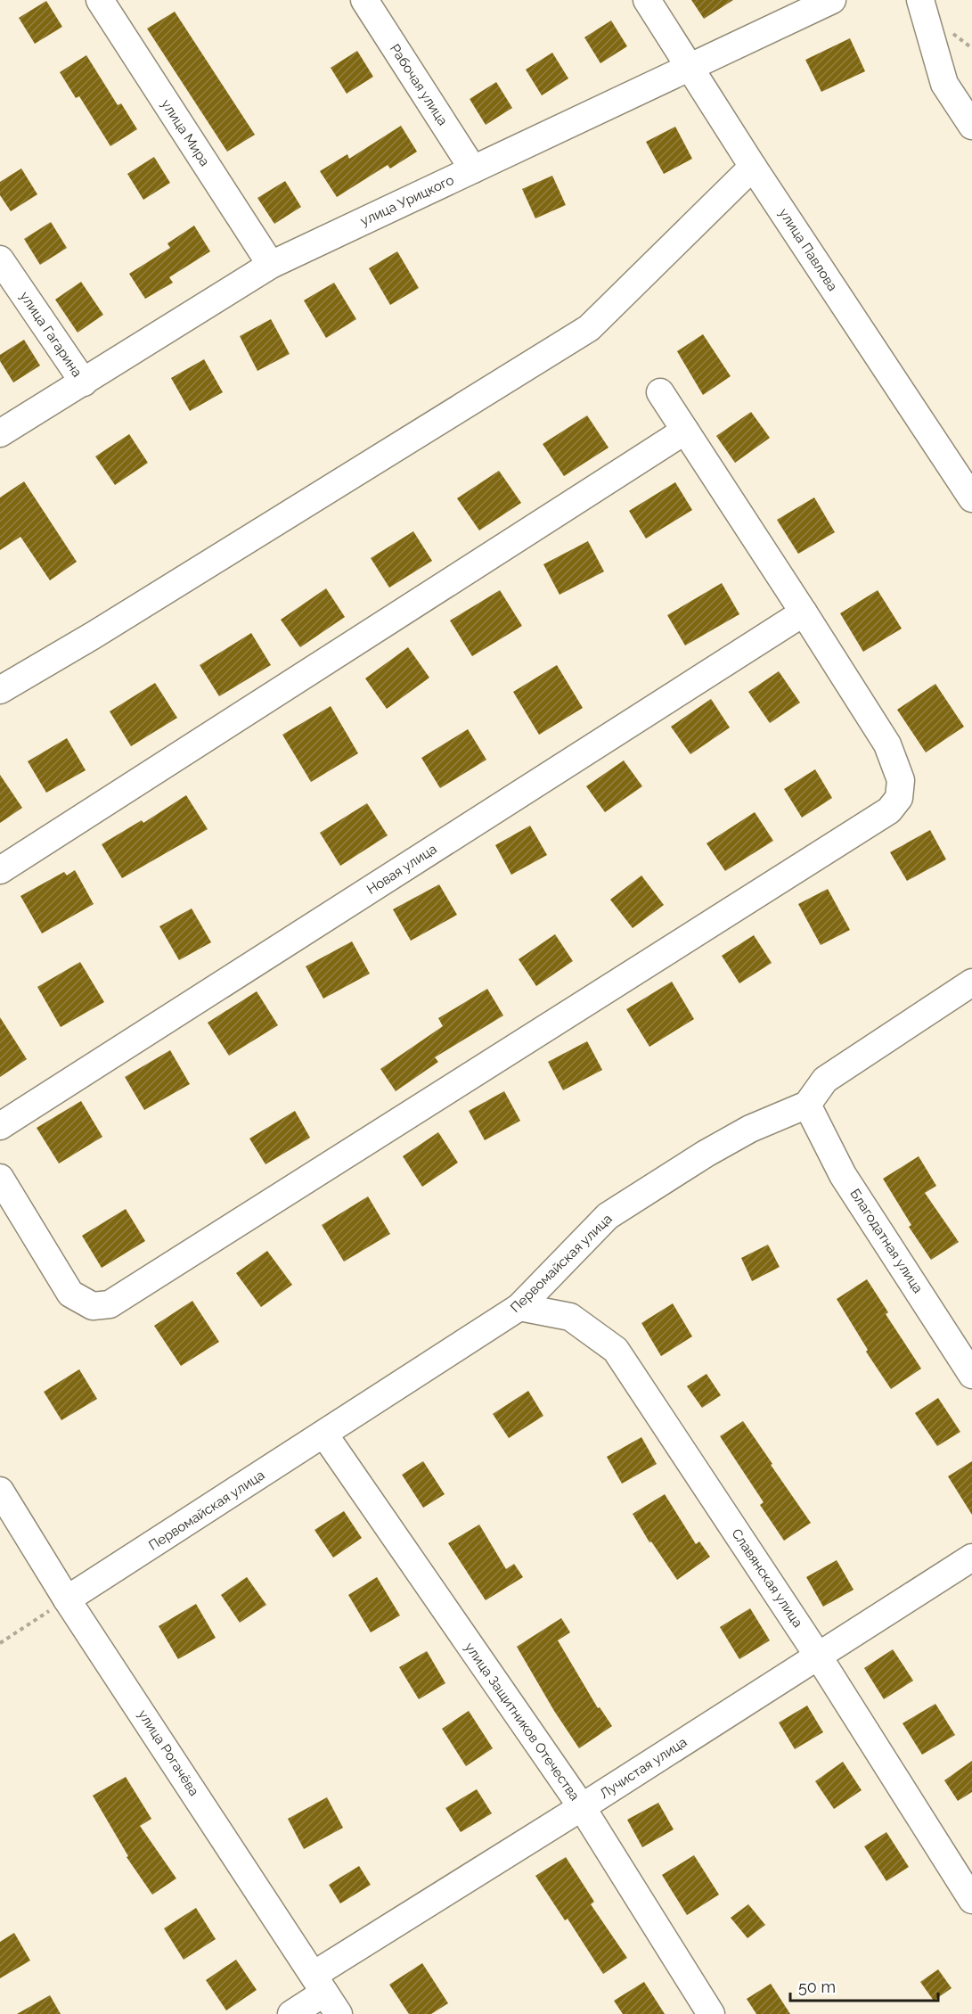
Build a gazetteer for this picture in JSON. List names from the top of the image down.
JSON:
{
  "streets": {
    "street": [
      "Рабочая улица",
      "улица Мира",
      "улица Урицкого",
      "улица Павлова",
      "улица Гагарина",
      "Новая улица",
      "Благодатная улица",
      "Первомайская улица",
      "Славянская улица",
      "улица Защитников Отечества",
      "улица Рогачёва",
      "Лучистая улица"
    ]
  },
  "crossings": [
    ["Рабочая улица", "улица Урицкого"],
    ["улица Мира", "улица Урицкого"],
    ["улица Урицкого", "улица Павлова"],
    ["улица Урицкого", "улица Гагарина"],
    ["Благодатная улица", "Первомайская улица"],
    ["Первомайская улица", "Славянская улица"],
    ["Первомайская улица", "улица Защитников Отечества"],
    ["Первомайская улица", "улица Рогачёва"],
    ["Славянская улица", "Лучистая улица"],
    ["улица Защитников Отечества", "Лучистая улица"],
    ["улица Рогачёва", "Лучистая улица"]
  ],
  "scale_bar": "50 m"
}
